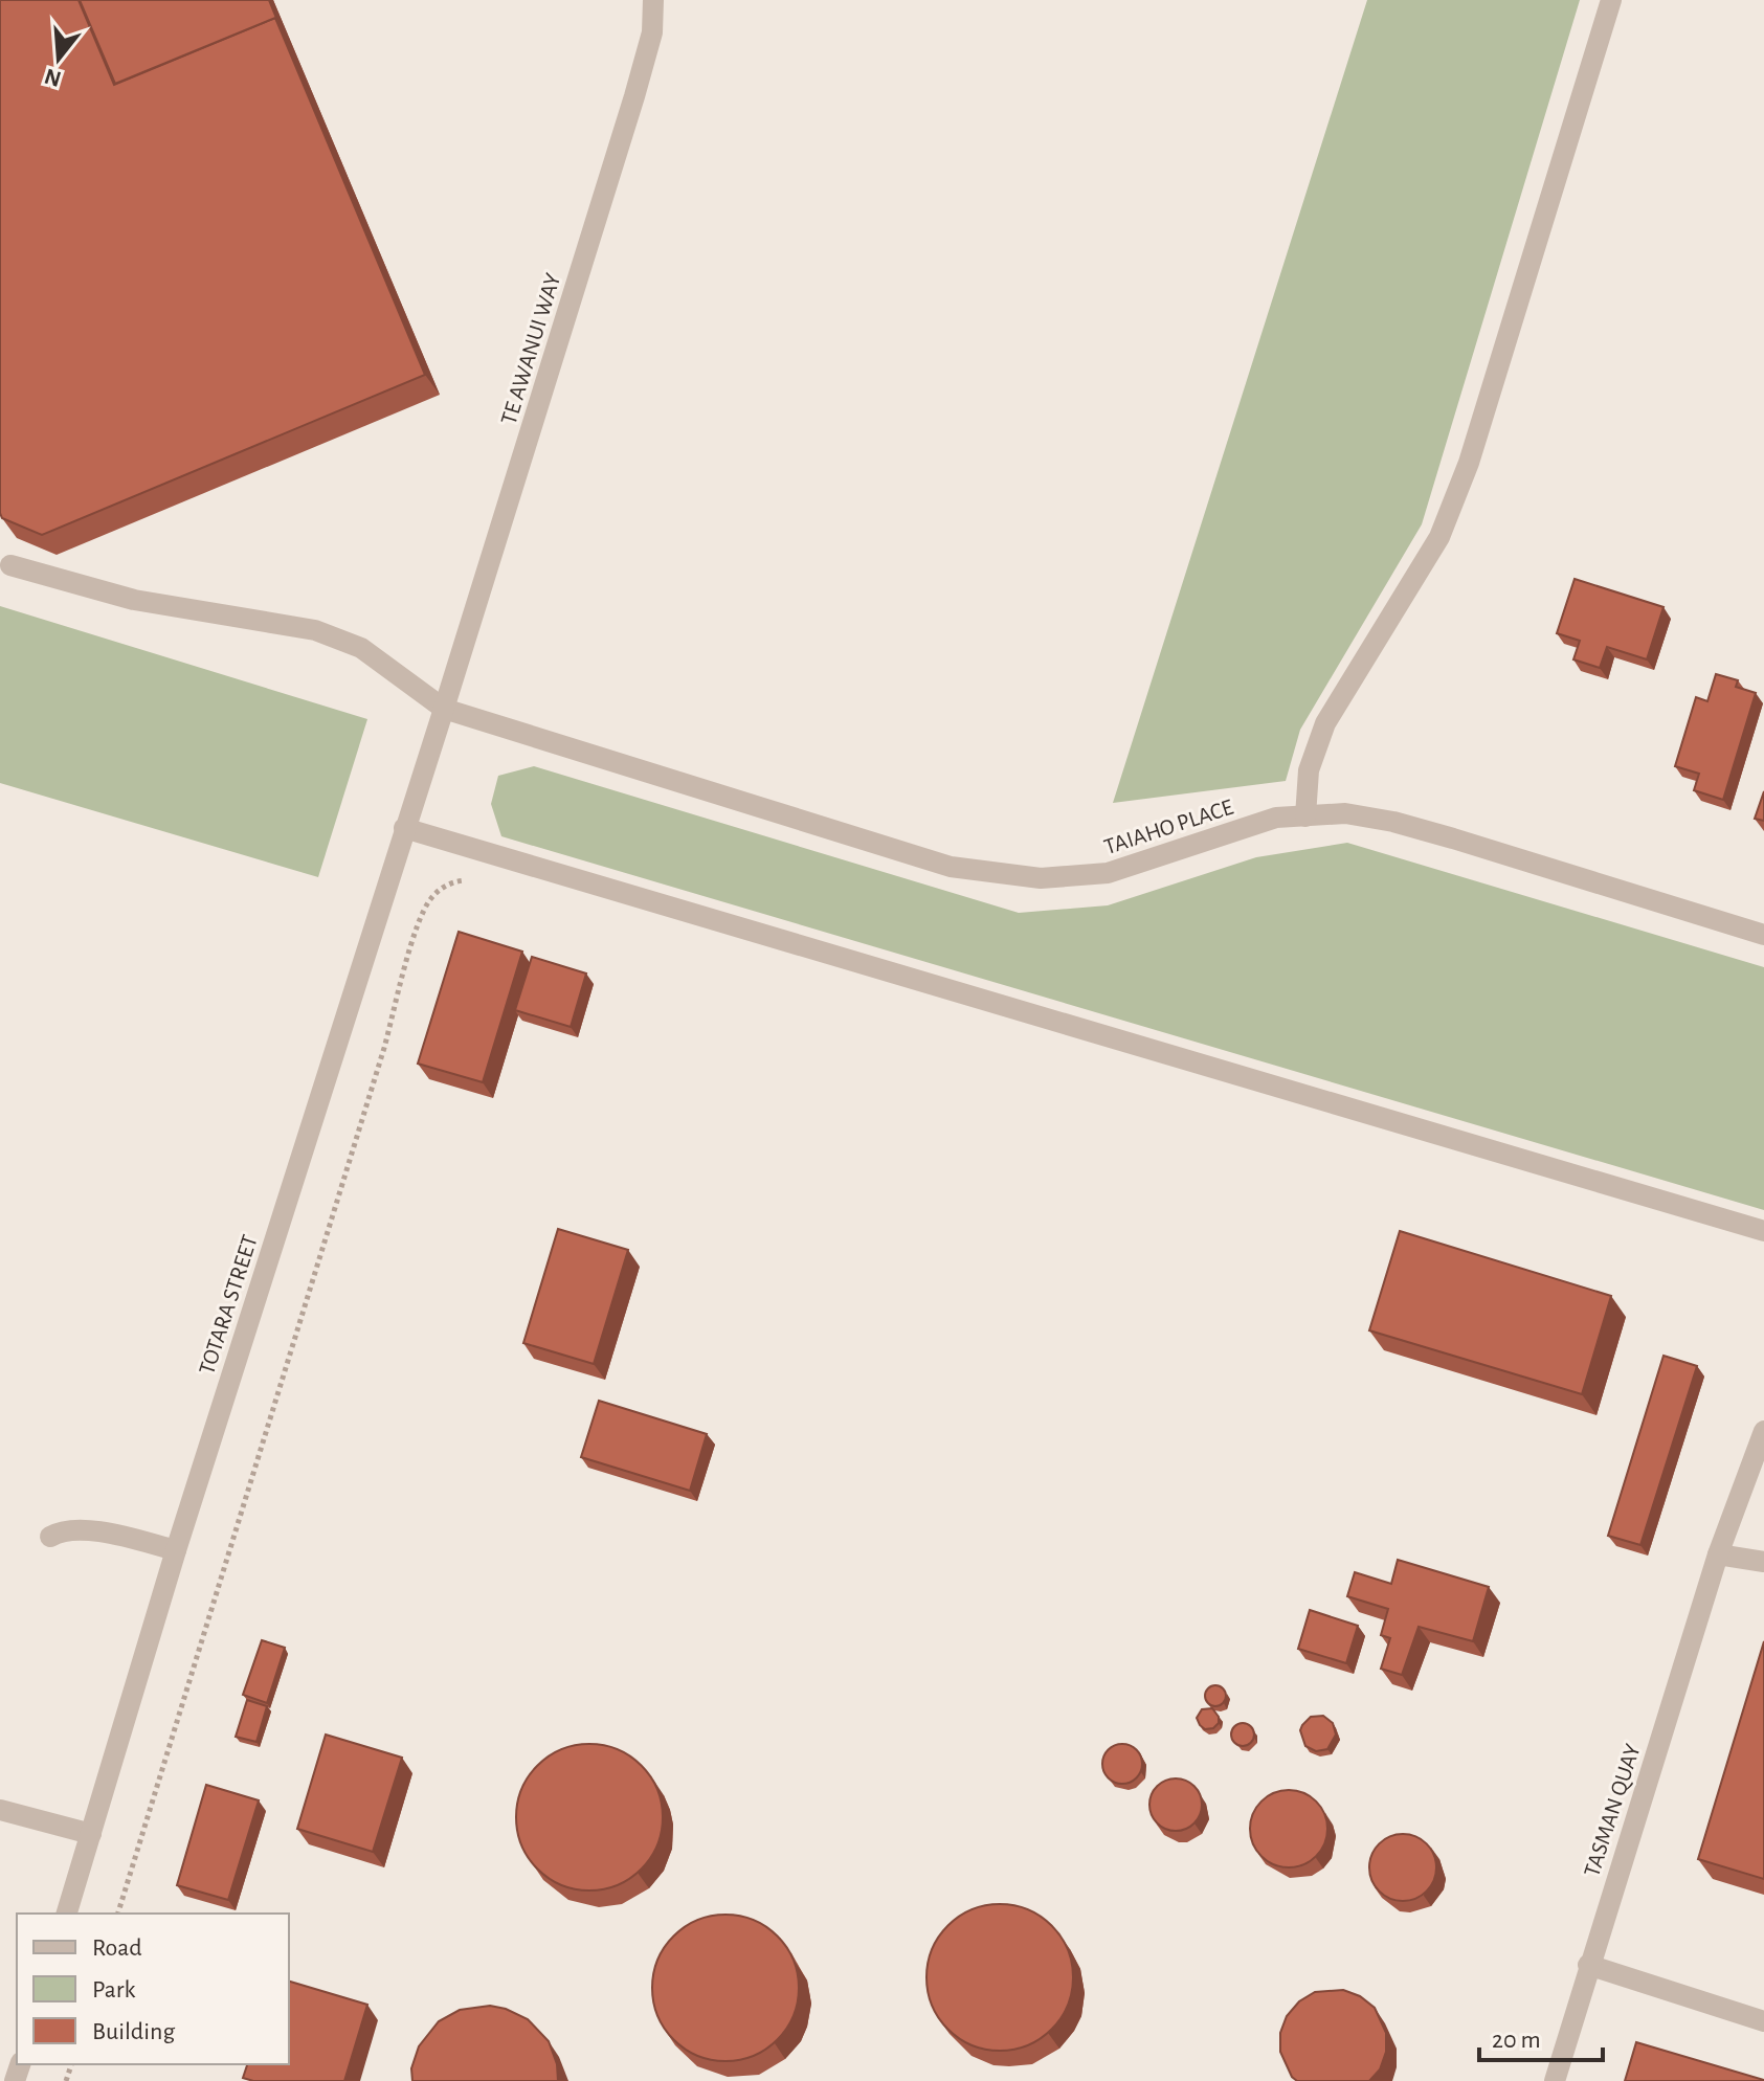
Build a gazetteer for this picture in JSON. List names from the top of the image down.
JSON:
{
  "streets": {
    "street": [
      "TE AWANUI WAY",
      "TAIAHO PLACE",
      "TOTARA STREET",
      "TASMAN QUAY"
    ]
  },
  "crossings": [
    ["TE AWANUI WAY", "TAIAHO PLACE"],
    ["TE AWANUI WAY", "TOTARA STREET"],
    ["TAIAHO PLACE", "TOTARA STREET"]
  ],
  "legend": ["Road", "Park", "Building"],
  "scale_bar": "20 m",
  "north": "bottom"
}
